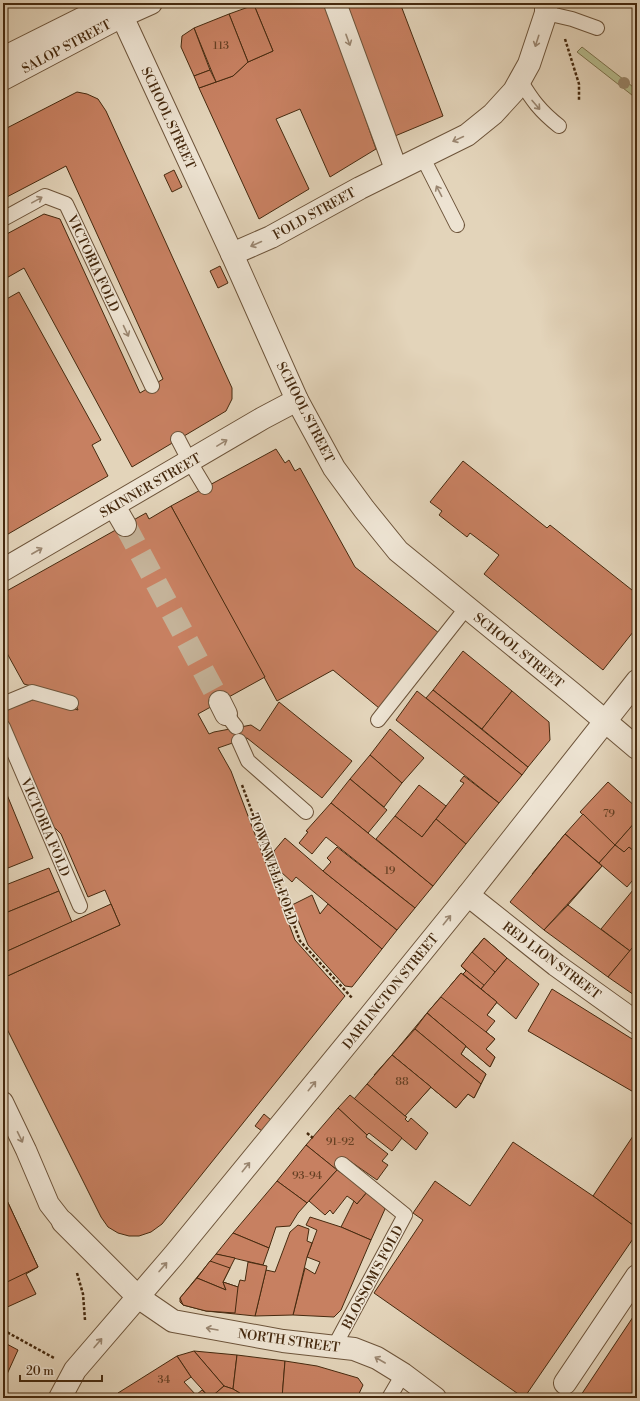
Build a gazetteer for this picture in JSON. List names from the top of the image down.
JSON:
{
  "streets": {
    "street": [
      "SALOP STREET",
      "SCHOOL STREET",
      "FOLD STREET",
      "SKINNER STREET",
      "RED LION STREET",
      "DARLINGTON STREET",
      "NORTH STREET"
    ],
    "lane": ["VICTORIA FOLD", "BLOSSOM'S FOLD"],
    "path": ["TOWNWELL FOLD"]
  },
  "crossings": [
    ["SALOP STREET", "SCHOOL STREET"],
    ["SCHOOL STREET", "FOLD STREET"],
    ["SCHOOL STREET", "SKINNER STREET"],
    ["SCHOOL STREET", "DARLINGTON STREET"],
    ["TOWNWELL FOLD", "DARLINGTON STREET"],
    ["RED LION STREET", "DARLINGTON STREET"],
    ["DARLINGTON STREET", "NORTH STREET"],
    ["BLOSSOM'S FOLD", "NORTH STREET"]
  ],
  "one_way": [
    "FOLD STREET",
    "VICTORIA FOLD",
    "SKINNER STREET",
    "DARLINGTON STREET",
    "NORTH STREET"
  ],
  "house_numbers": [
    "113",
    "79",
    "19",
    "88",
    "91-92",
    "93-94",
    "34"
  ],
  "scale_bar": "20 m"
}
